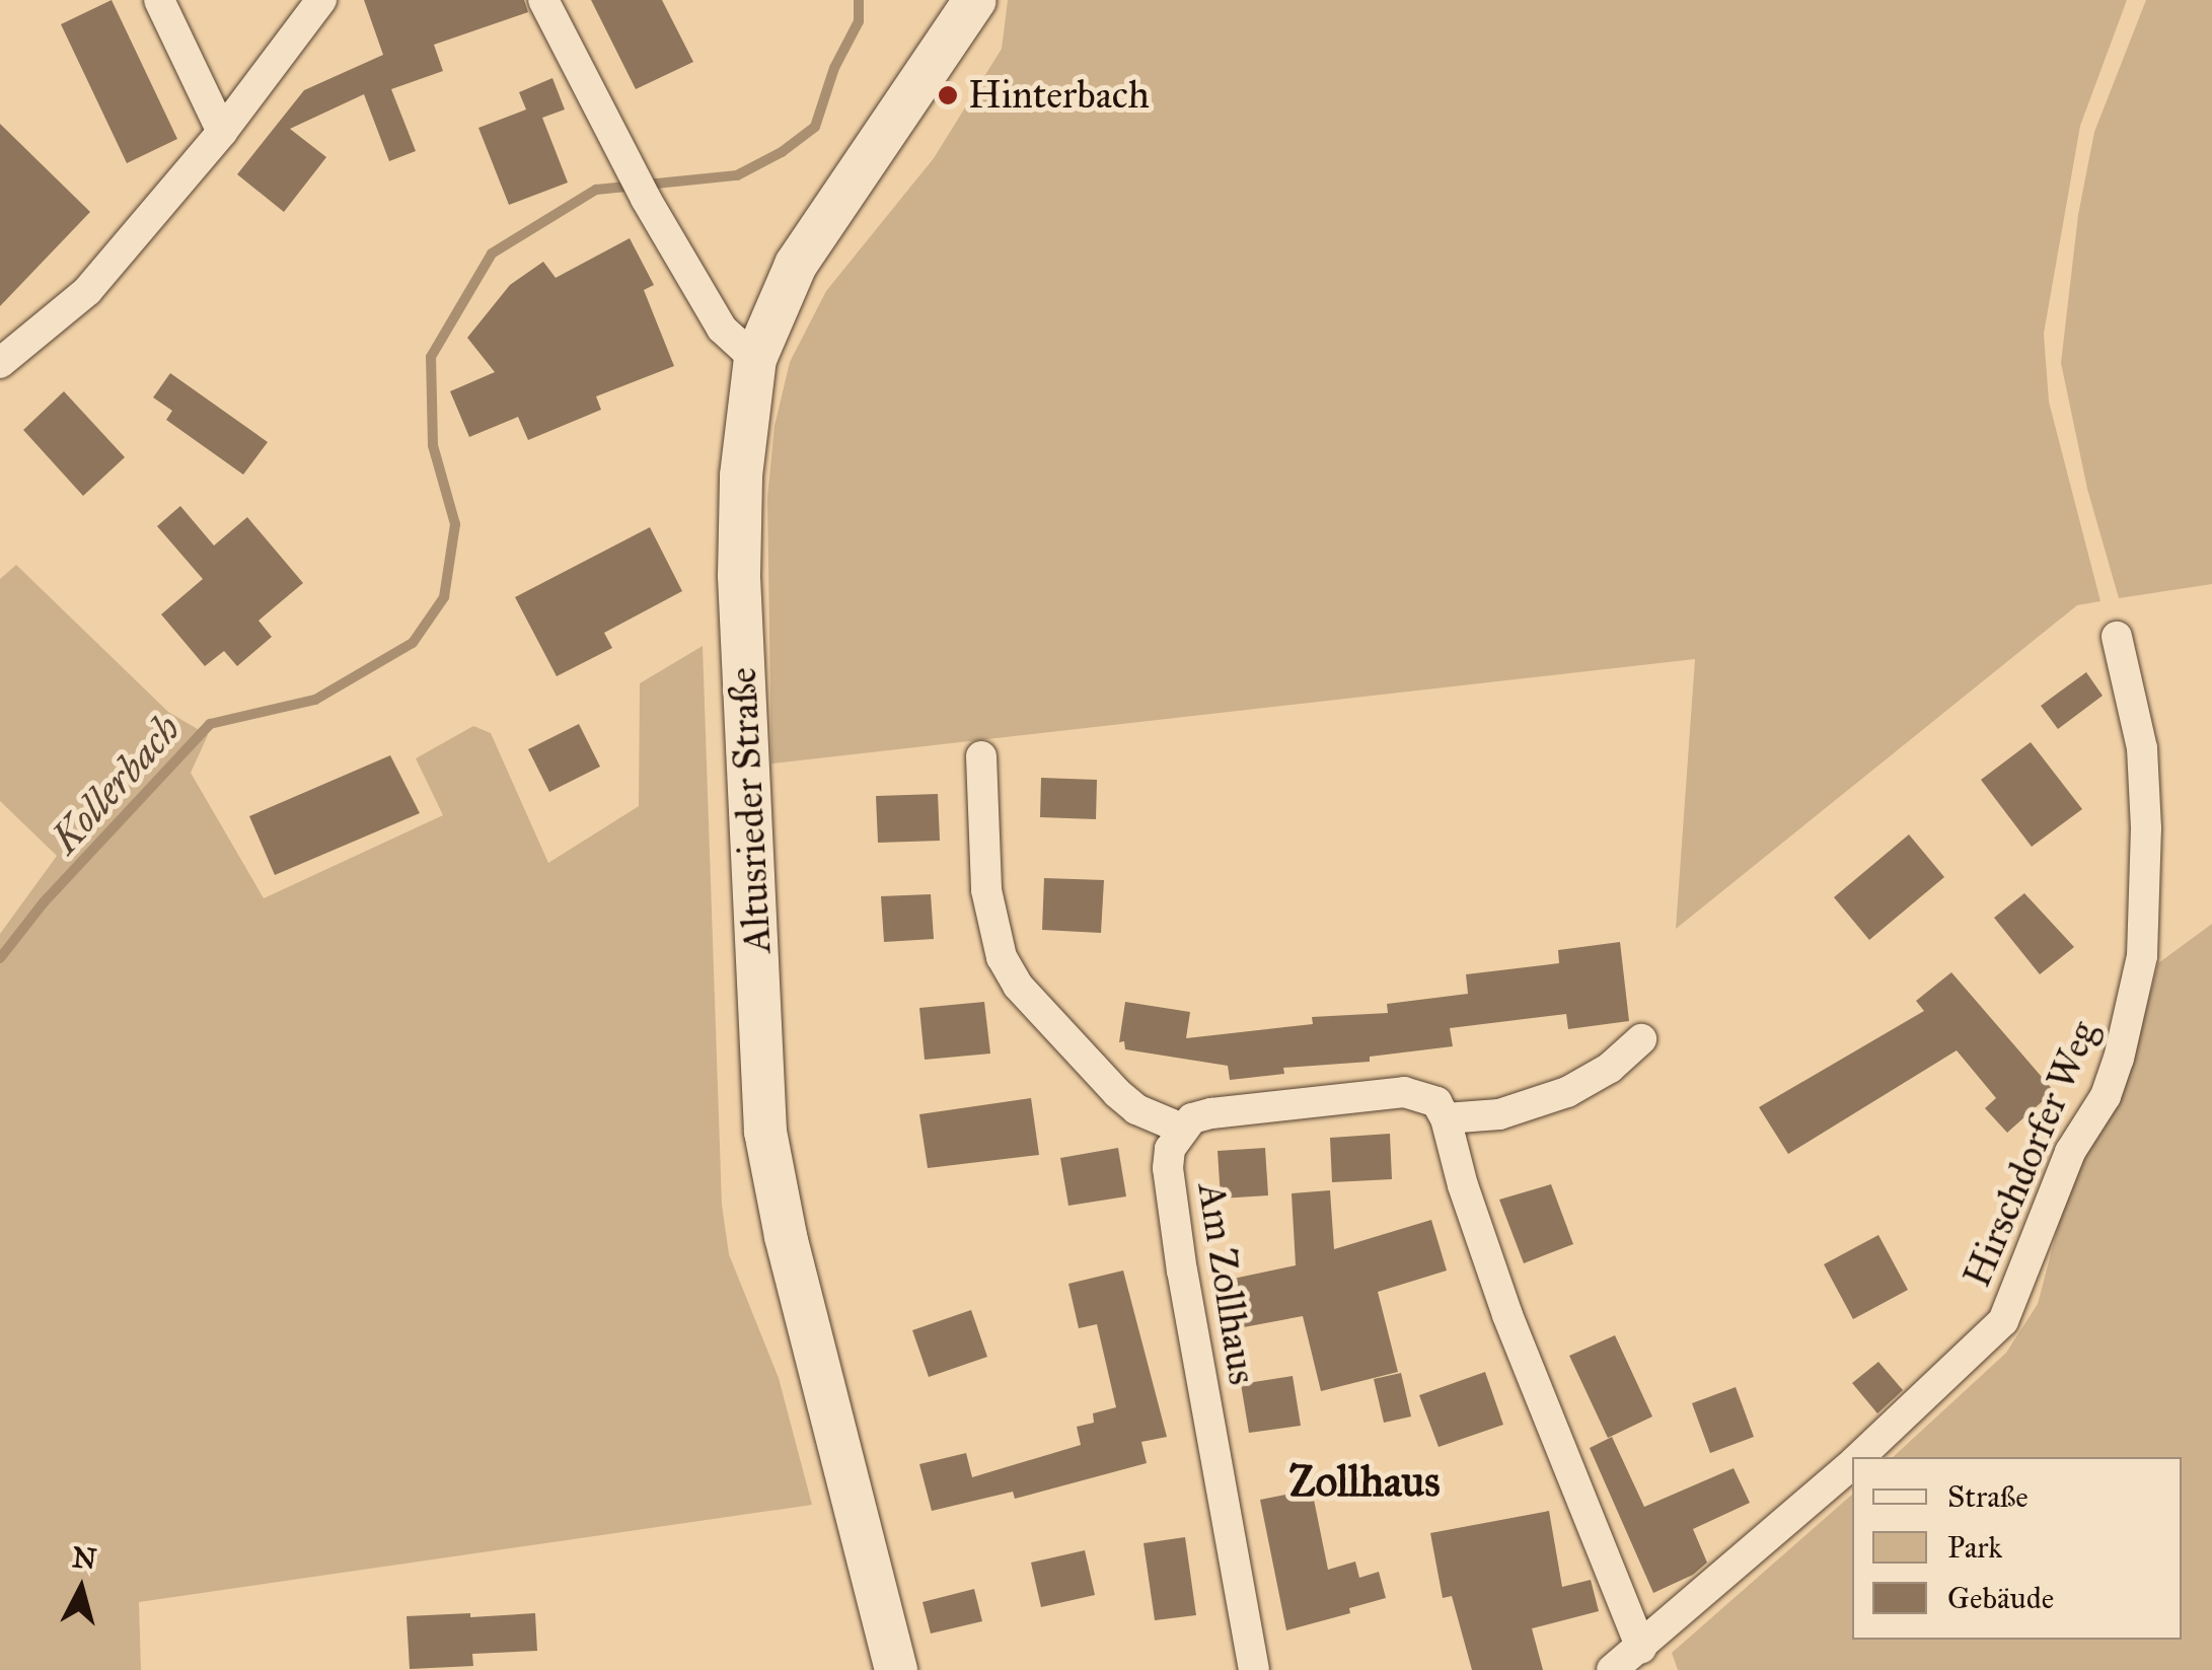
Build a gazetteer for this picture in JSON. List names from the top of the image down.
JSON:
{
  "streets": {
    "main road": ["Altusrieder Straße"],
    "street": ["Hirschdorfer Weg", "Am Zollhaus"]
  },
  "districts": ["Zollhaus"],
  "water": ["Kollerbach"],
  "places": ["Hinterbach"],
  "legend": ["Straße", "Park", "Gebäude"],
  "north": "top"
}
